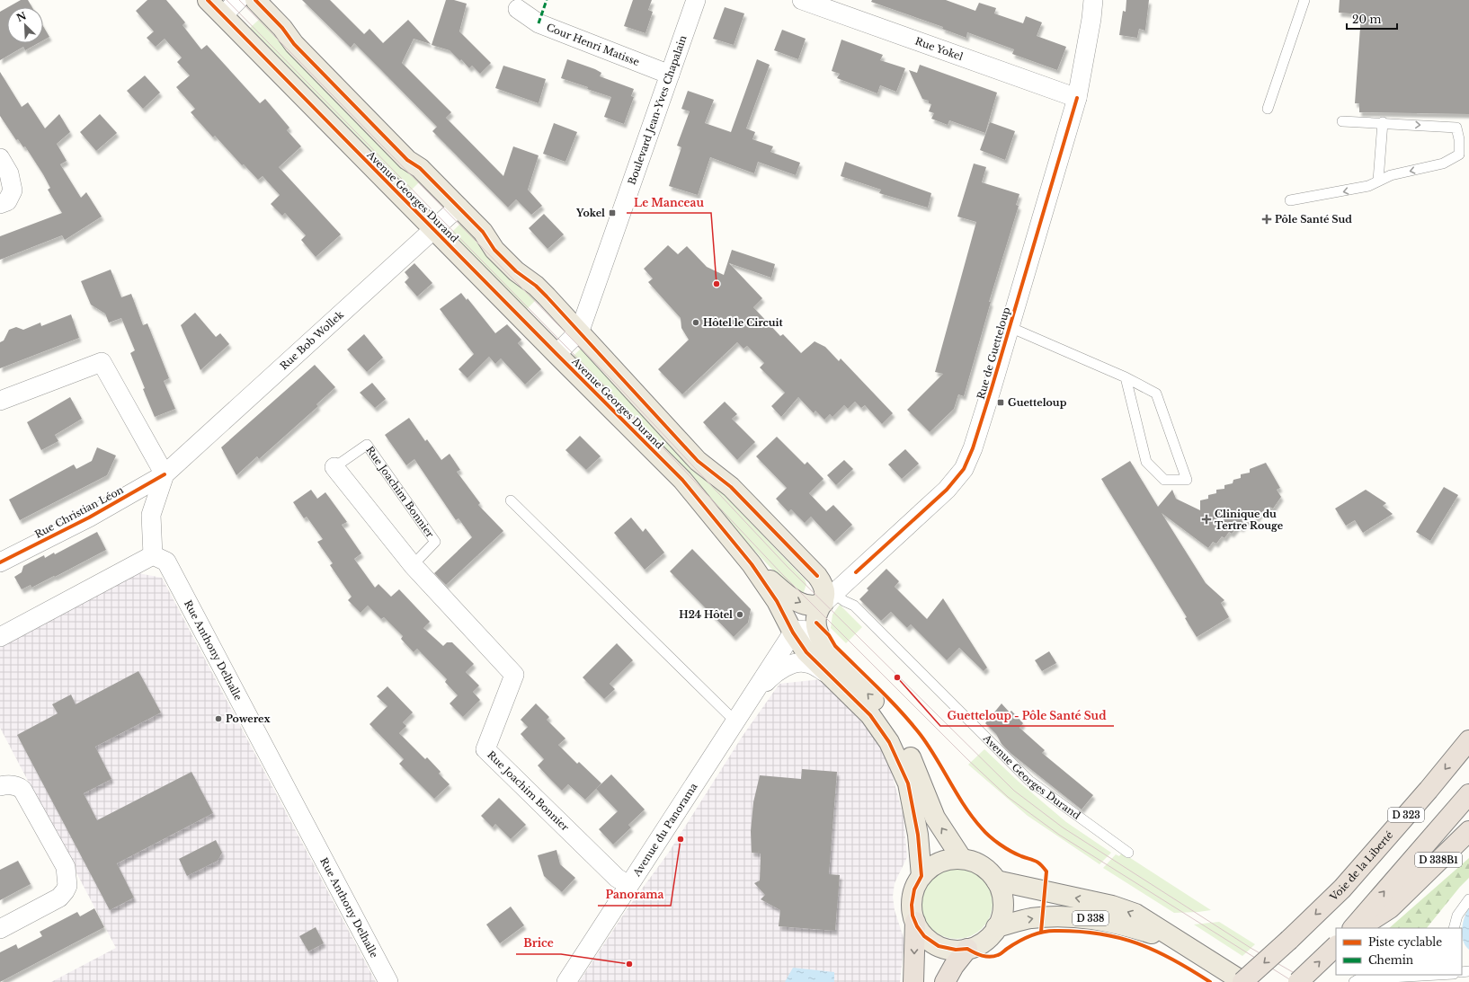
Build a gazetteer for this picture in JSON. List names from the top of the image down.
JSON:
{
  "streets": {
    "highway": ["D 323", "D 338B1", "Voie de la Liberté"],
    "main road": ["Avenue Georges Durand", "D 338"],
    "street": [
      "Cour Henri Matisse",
      "Rue Yokel",
      "Boulevard Jean-Yves Chapalain",
      "Rue Bob Wollek",
      "Rue de Guetteloup",
      "Rue Joachim Bonnier",
      "Rue Christian Léon",
      "Rue Anthony Delhalle",
      "Avenue du Panorama"
    ]
  },
  "crossings": [
    ["Cour Henri Matisse", "Boulevard Jean-Yves Chapalain"],
    ["Rue Yokel", "Rue de Guetteloup"],
    ["Boulevard Jean-Yves Chapalain", "Avenue Georges Durand"],
    ["Avenue Georges Durand", "Rue Bob Wollek"],
    ["Avenue Georges Durand", "Rue de Guetteloup"],
    ["Avenue Georges Durand", "Avenue du Panorama"],
    ["Avenue Georges Durand", "D 338"],
    ["Rue Bob Wollek", "Rue Christian Léon"],
    ["Rue Bob Wollek", "Rue Anthony Delhalle"],
    ["Rue Joachim Bonnier", "Avenue du Panorama"],
    ["Voie de la Liberté", "D 338"]
  ],
  "places": {
    "transit": ["Yokel", "Guetteloup"],
    "health": ["Pôle Santé Sud", "Clinique du Tertre Rouge"],
    "other": [
      "Le Manceau",
      "Hôtel le Circuit",
      "H24 Hôtel",
      "Guetteloup - Pôle Santé Sud",
      "Powerex",
      "Panorama",
      "Brice"
    ]
  },
  "legend": ["Piste cyclable", "Chemin"],
  "scale_bar": "20 m",
  "north": "top left"
}
